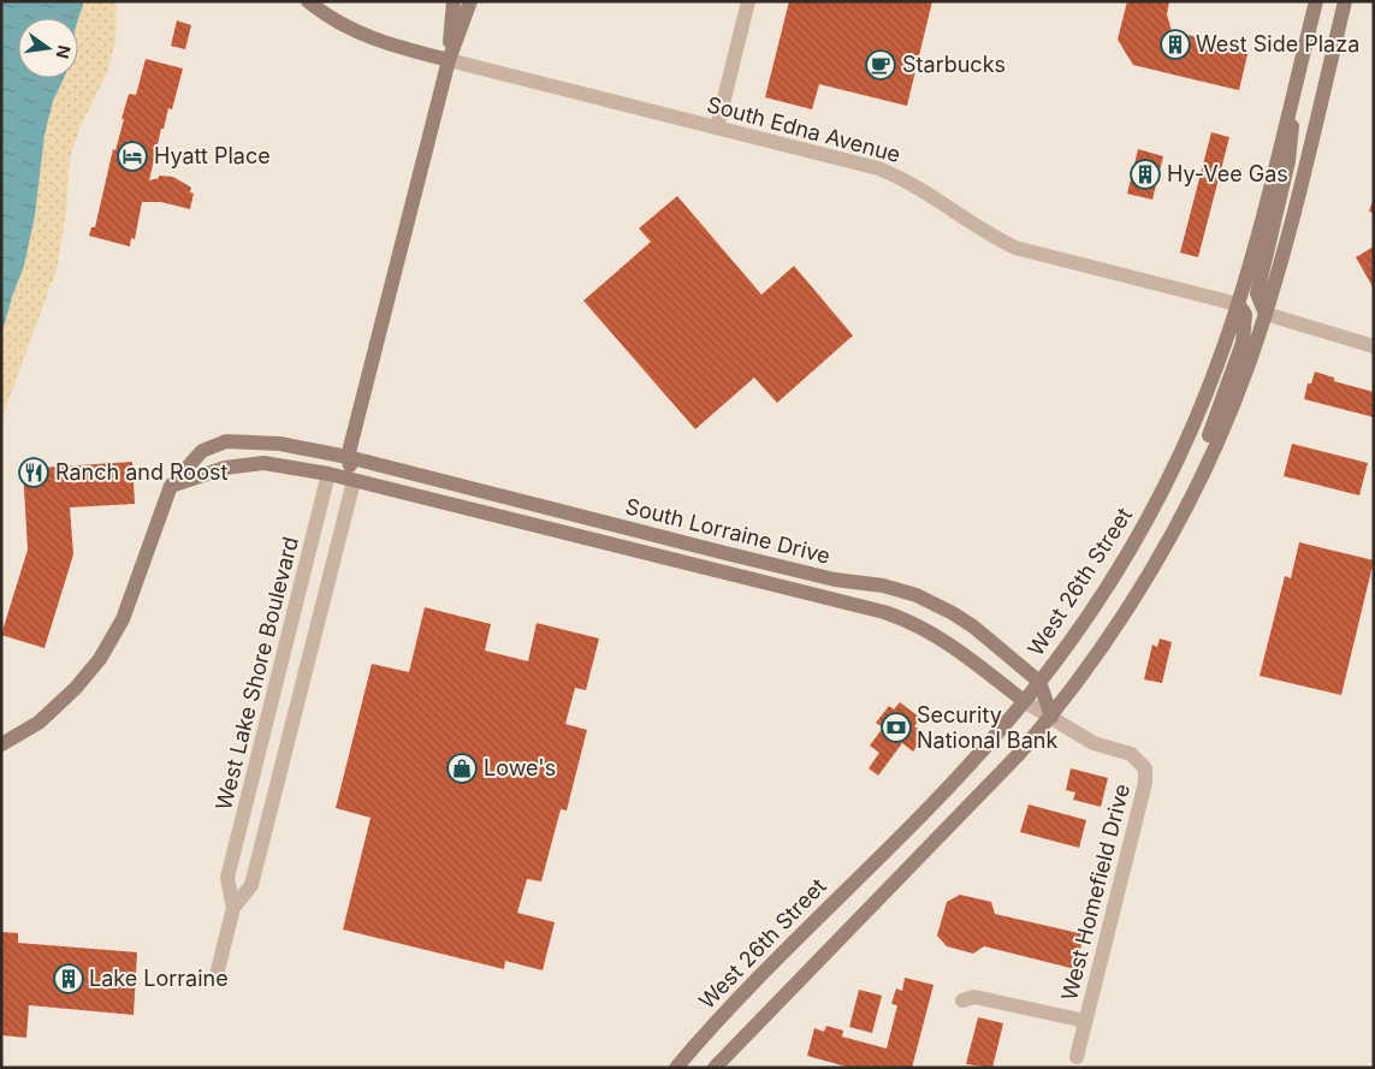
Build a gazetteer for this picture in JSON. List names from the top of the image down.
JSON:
{
  "streets": {
    "main road": ["South Lorraine Drive", "West 26th Street", "West Lake Shore Boulevard"],
    "street": ["South Edna Avenue", "West Homefield Drive"]
  },
  "crossings": [
    ["South Edna Avenue", "West 26th Street"],
    ["South Edna Avenue", "West Lake Shore Boulevard"],
    ["South Lorraine Drive", "West 26th Street"],
    ["South Lorraine Drive", "West Lake Shore Boulevard"],
    ["South Lorraine Drive", "West Homefield Drive"],
    ["West 26th Street", "West Homefield Drive"]
  ],
  "places": {
    "building": ["West Side Plaza", "Hy-Vee Gas", "Lake Lorraine"],
    "cafe": ["Starbucks"],
    "hotel": ["Hyatt Place"],
    "restaurant": ["Ranch and Roost"],
    "bank": ["Security National Bank"],
    "shop": ["Lowe's"]
  },
  "north": "right"
}
